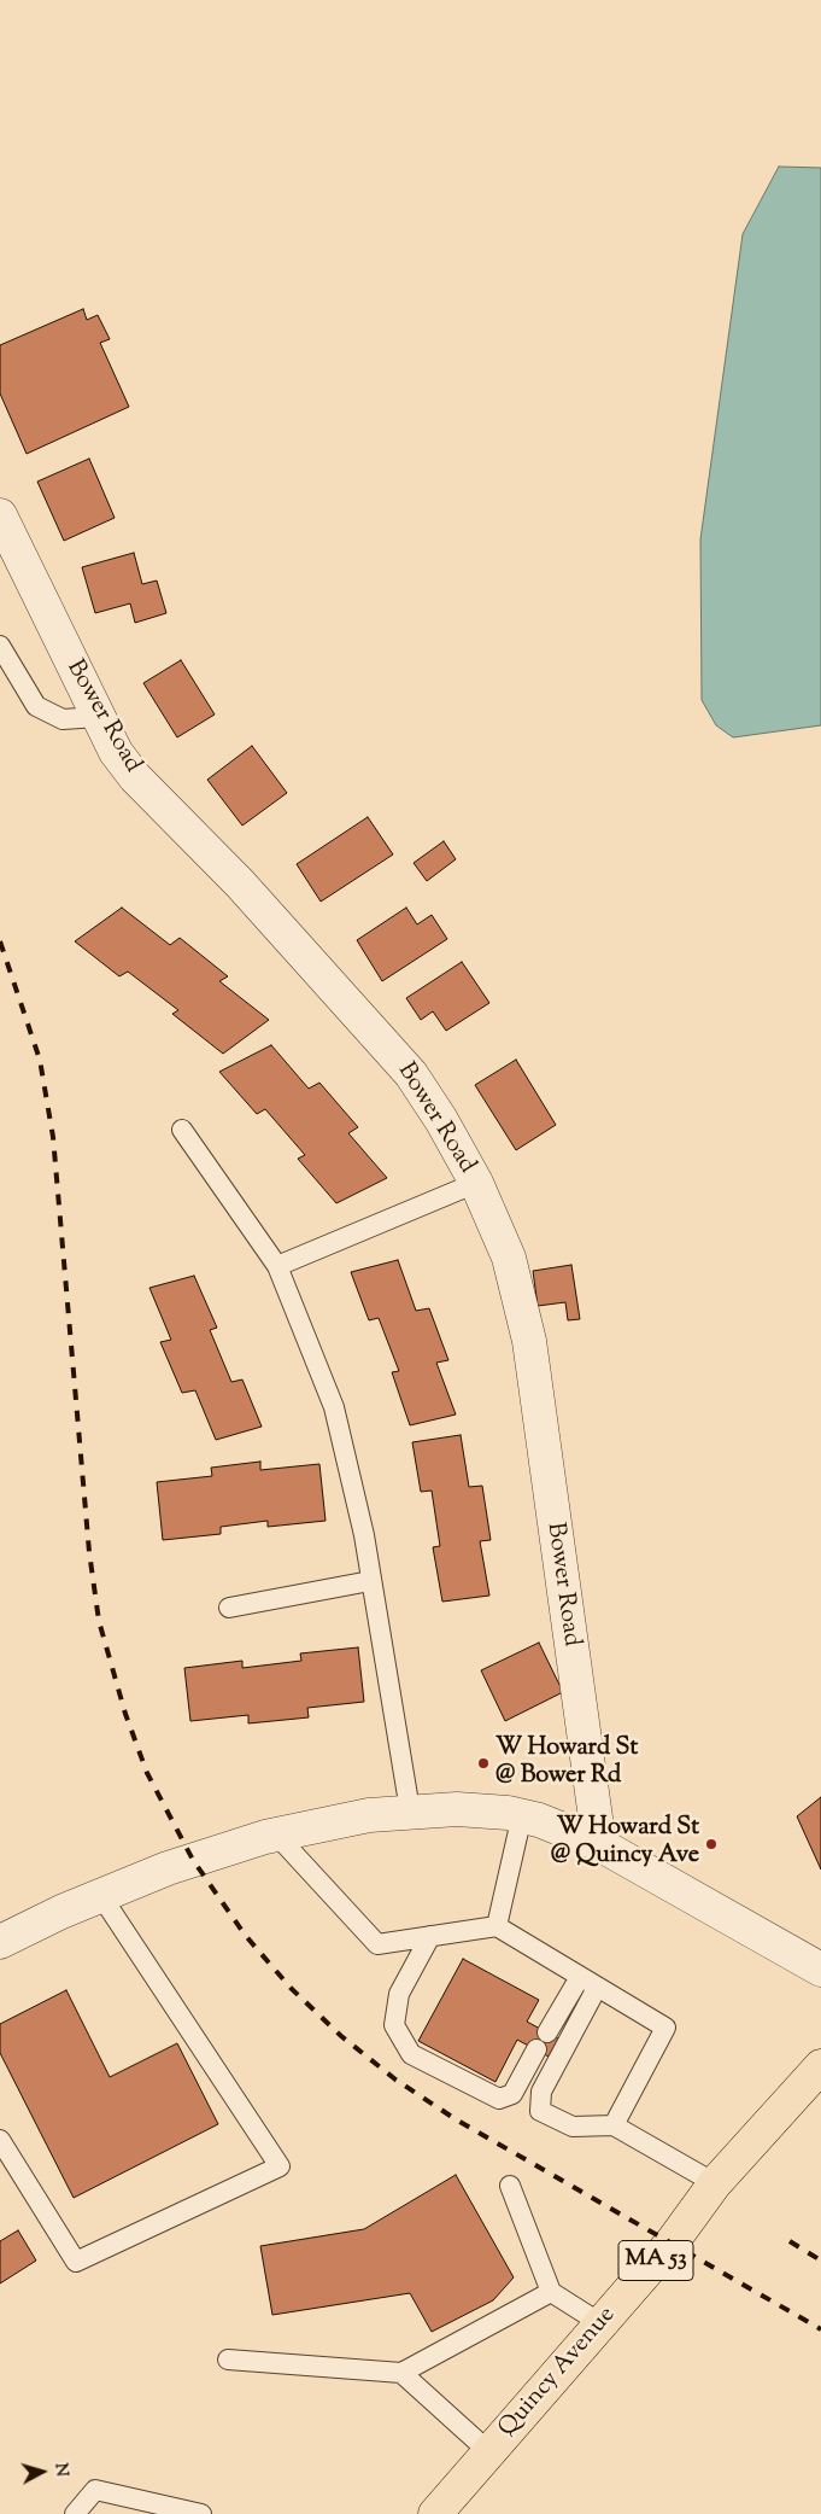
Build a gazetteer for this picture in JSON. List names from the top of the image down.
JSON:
{
  "streets": {
    "main road": ["MA 53", "Quincy Avenue"],
    "street": ["Bower Road"]
  },
  "places": ["W Howard St @ Bower Rd", "W Howard St @ Quincy Ave"],
  "north": "right"
}
